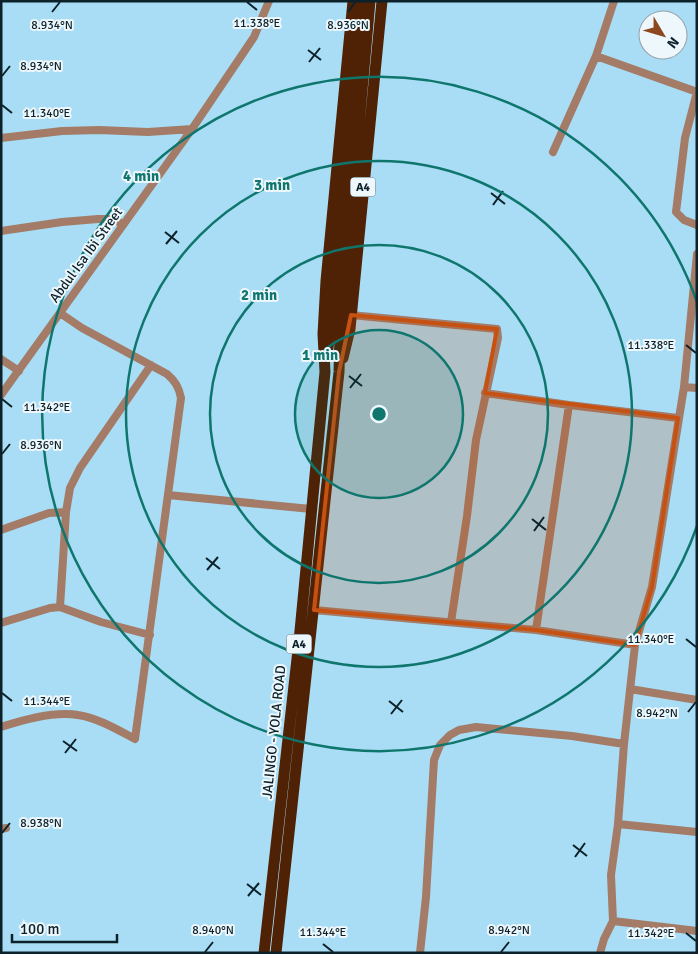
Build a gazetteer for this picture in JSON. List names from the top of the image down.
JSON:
{
  "streets": {
    "highway": ["A4", "JALINGO - YOLA ROAD"],
    "street": ["Abdul Isa Ibi Street"]
  },
  "crossings": [
    ["A4", "JALINGO - YOLA ROAD"]
  ],
  "scale_bar": "100 m",
  "north": "bottom right",
  "coordinates": [
    "11.338°E",
    "8.934°N",
    "8.936°N",
    "11.340°E",
    "11.342°E",
    "11.344°E",
    "8.942°N",
    "8.938°N",
    "8.940°N"
  ],
  "rings": [
    "4 min",
    "3 min",
    "2 min",
    "1 min"
  ]
}
